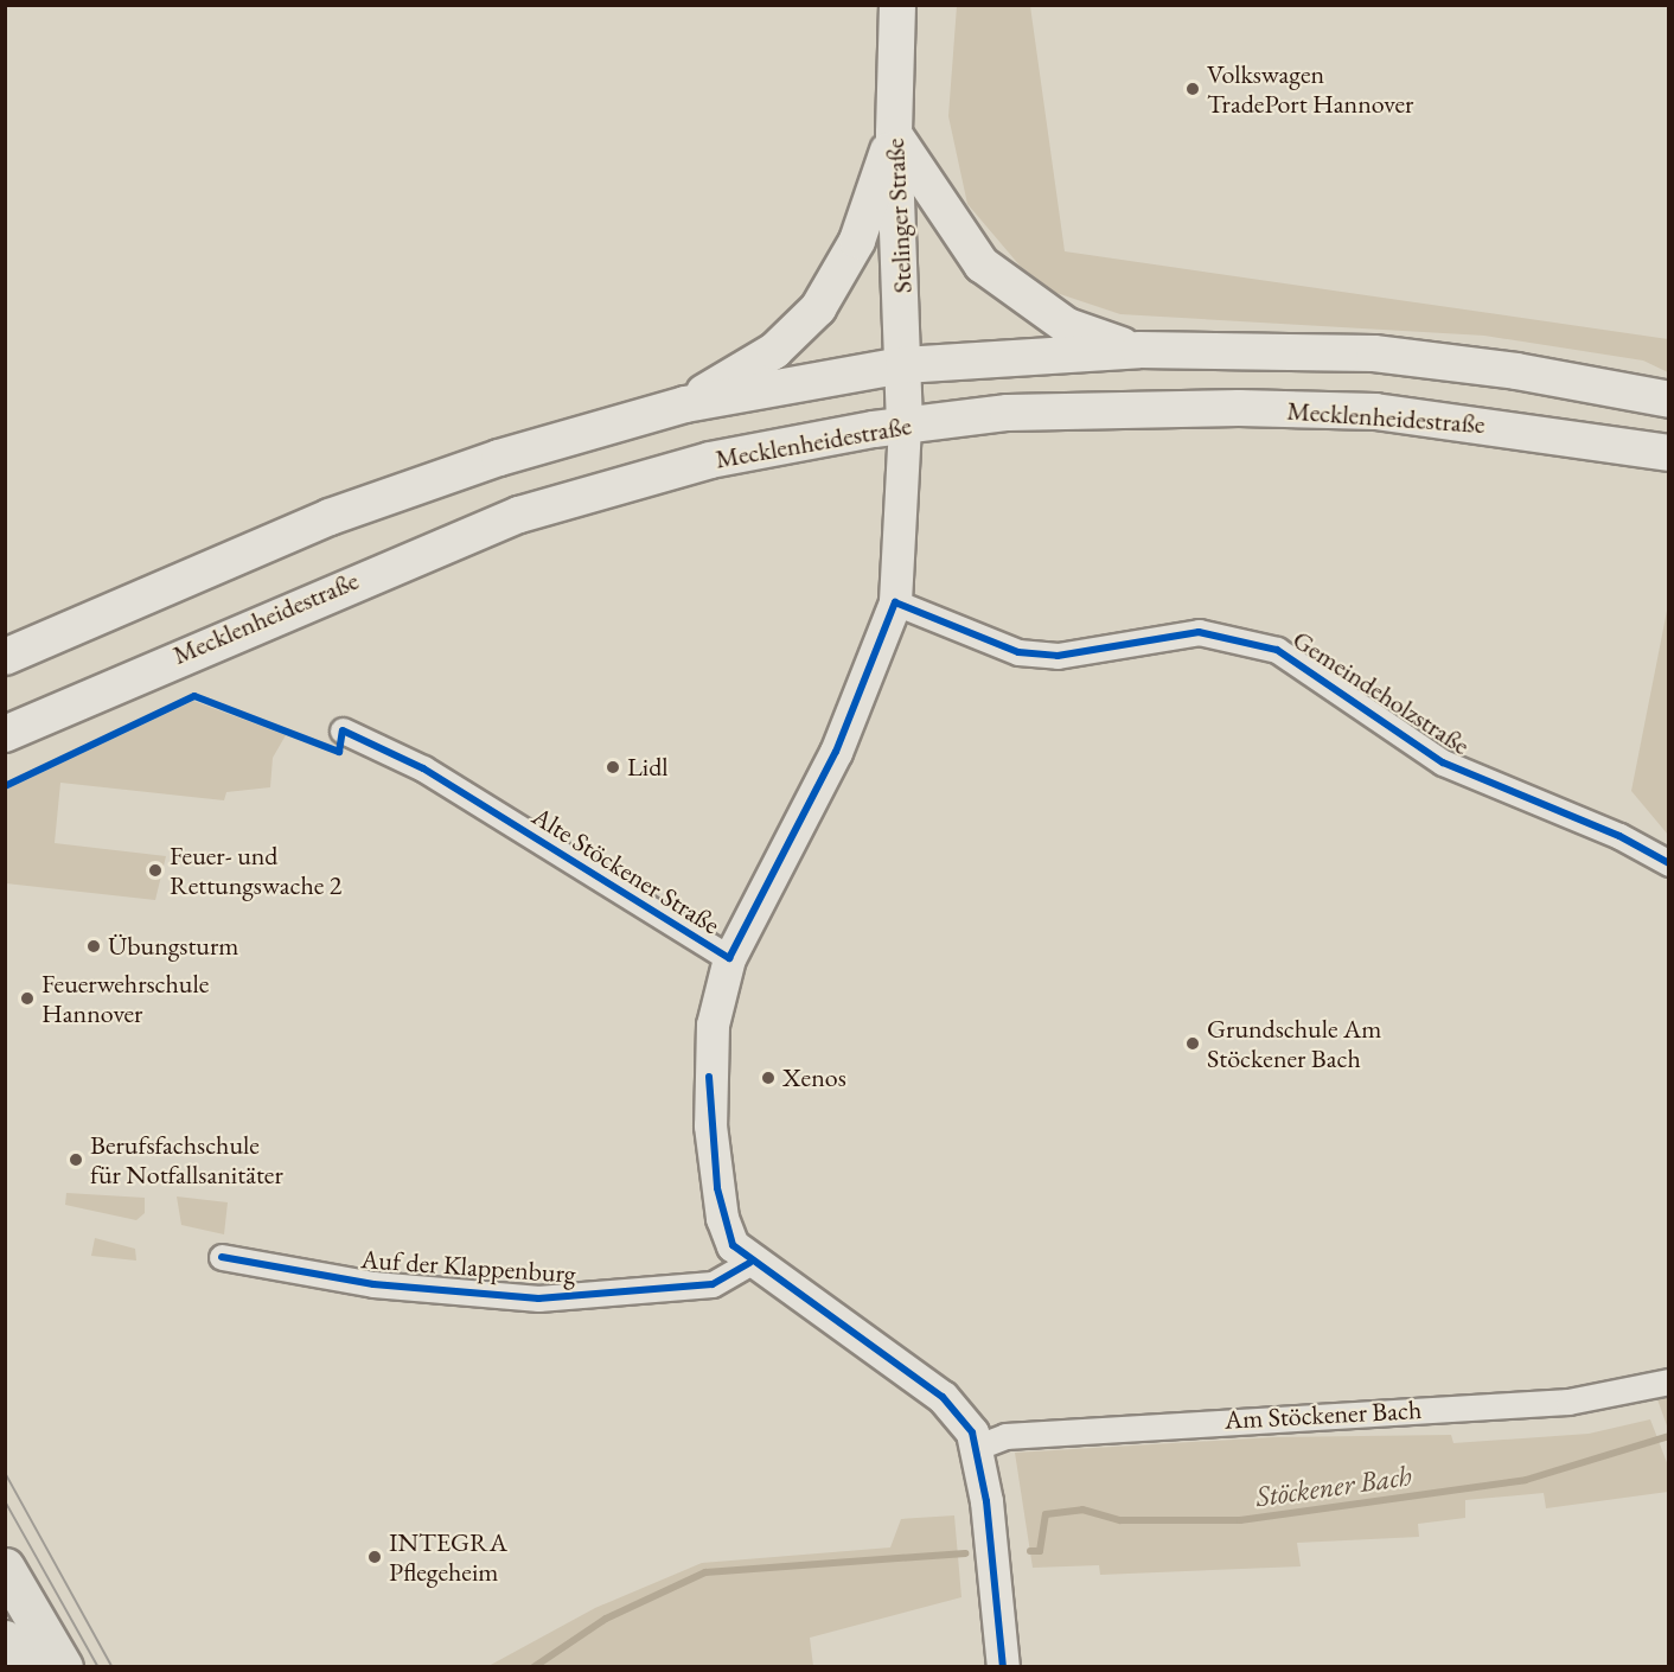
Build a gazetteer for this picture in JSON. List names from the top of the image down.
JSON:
{
  "streets": {
    "main road": ["Stelinger Straße", "Mecklenheidestraße"],
    "street": [
      "Gemeindeholzstraße",
      "Alte Stöckener Straße",
      "Auf der Klappenburg",
      "Am Stöckener Bach"
    ]
  },
  "crossings": [
    ["Stelinger Straße", "Mecklenheidestraße"],
    ["Stelinger Straße", "Alte Stöckener Straße"],
    ["Mecklenheidestraße", "Alte Stöckener Straße"],
    ["Gemeindeholzstraße", "Alte Stöckener Straße"],
    ["Alte Stöckener Straße", "Auf der Klappenburg"],
    ["Alte Stöckener Straße", "Am Stöckener Bach"]
  ],
  "water": ["Stöckener Bach"],
  "places": [
    "Volkswagen TradePort Hannover",
    "Lidl",
    "Feuer- und Rettungswache 2",
    "Übungsturm",
    "Feuerwehrschule Hannover",
    "Grundschule Am Stöckener Bach",
    "Xenos",
    "Berufsfachschule für Notfallsanitäter",
    "INTEGRA Pflegeheim"
  ]
}
